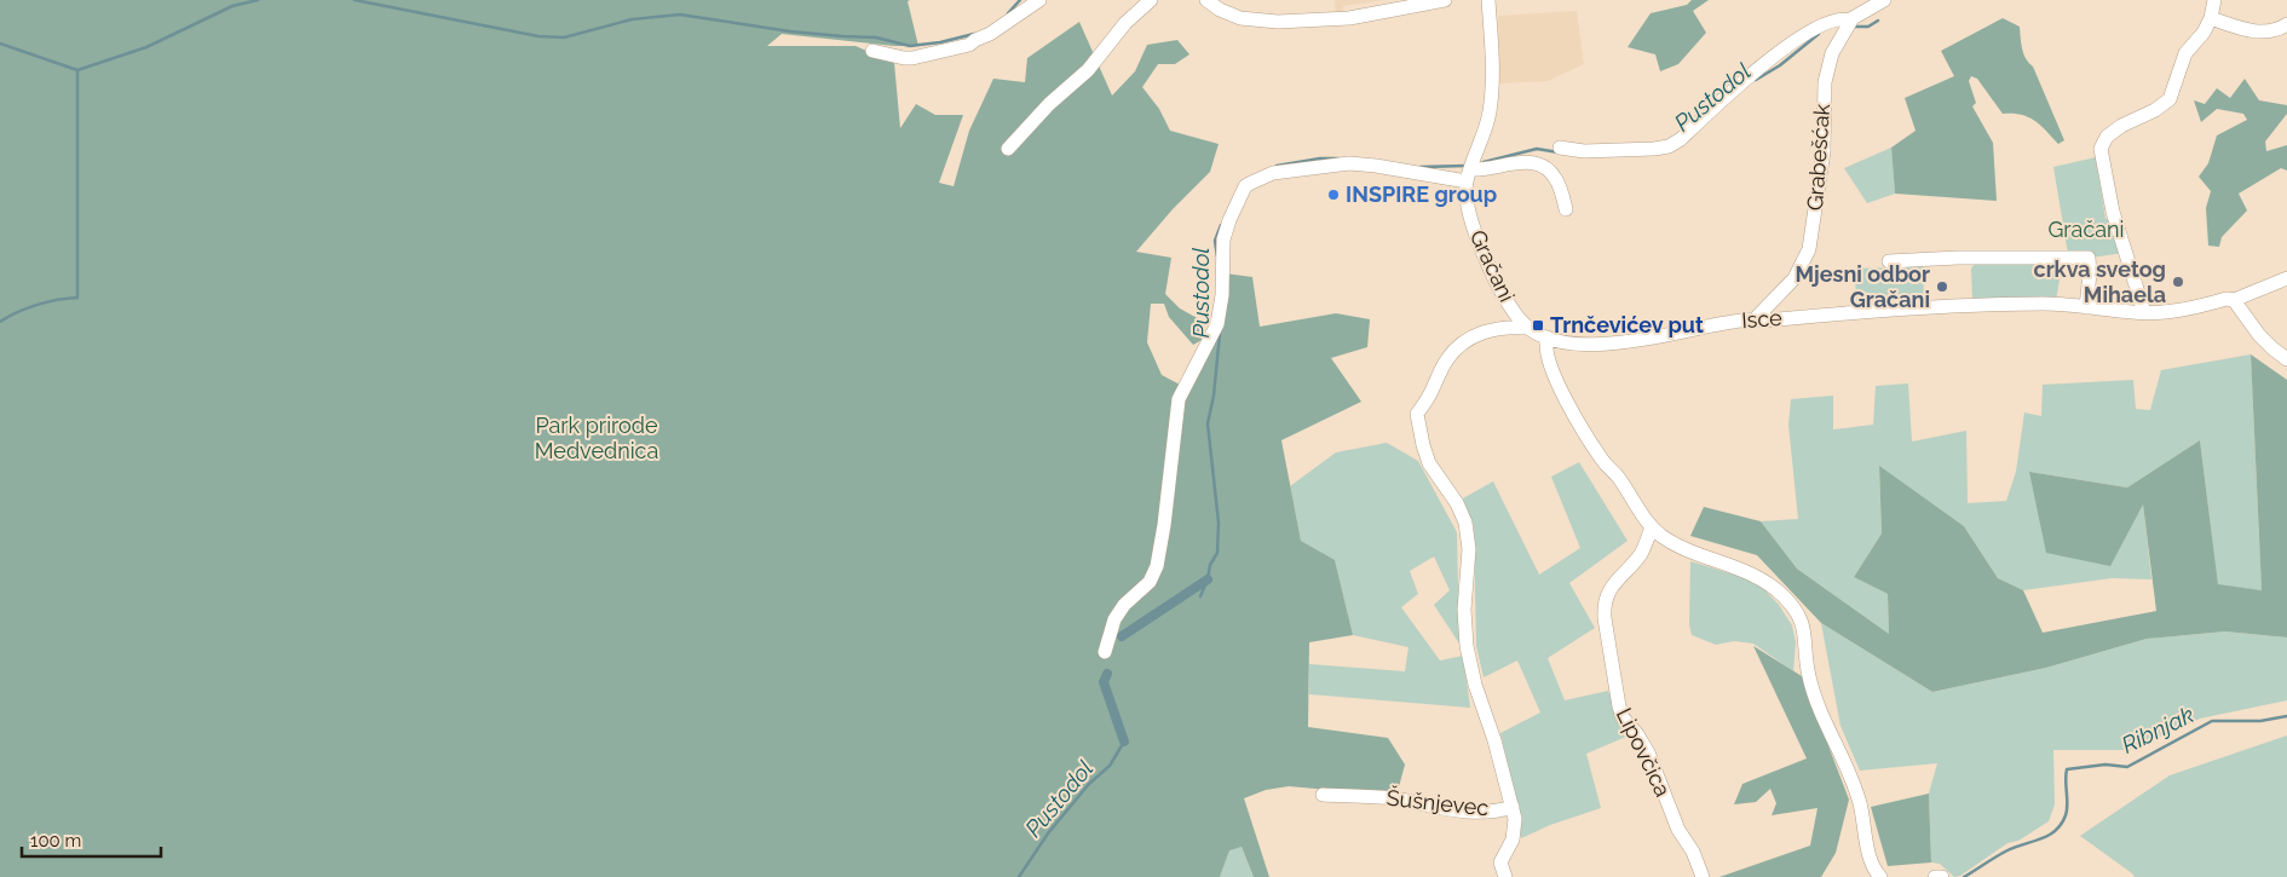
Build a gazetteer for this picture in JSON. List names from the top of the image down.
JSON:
{
  "streets": {
    "street": [
      "Grabešćak",
      "Gračani",
      "Isce",
      "Lipovčica",
      "Šušnjevec"
    ]
  },
  "crossings": [
    ["Grabešćak", "Isce"],
    ["Gračani", "Isce"]
  ],
  "water": ["Pustodol", "Ribnjak"],
  "parks": ["Gračani", "Park prirode Medvednica"],
  "places": {
    "other": ["INSPIRE group", "crkva svetog Mihaela", "Mjesni odbor Gračani"],
    "transit": ["Trnčevićev put"]
  },
  "scale_bar": "100 m"
}
